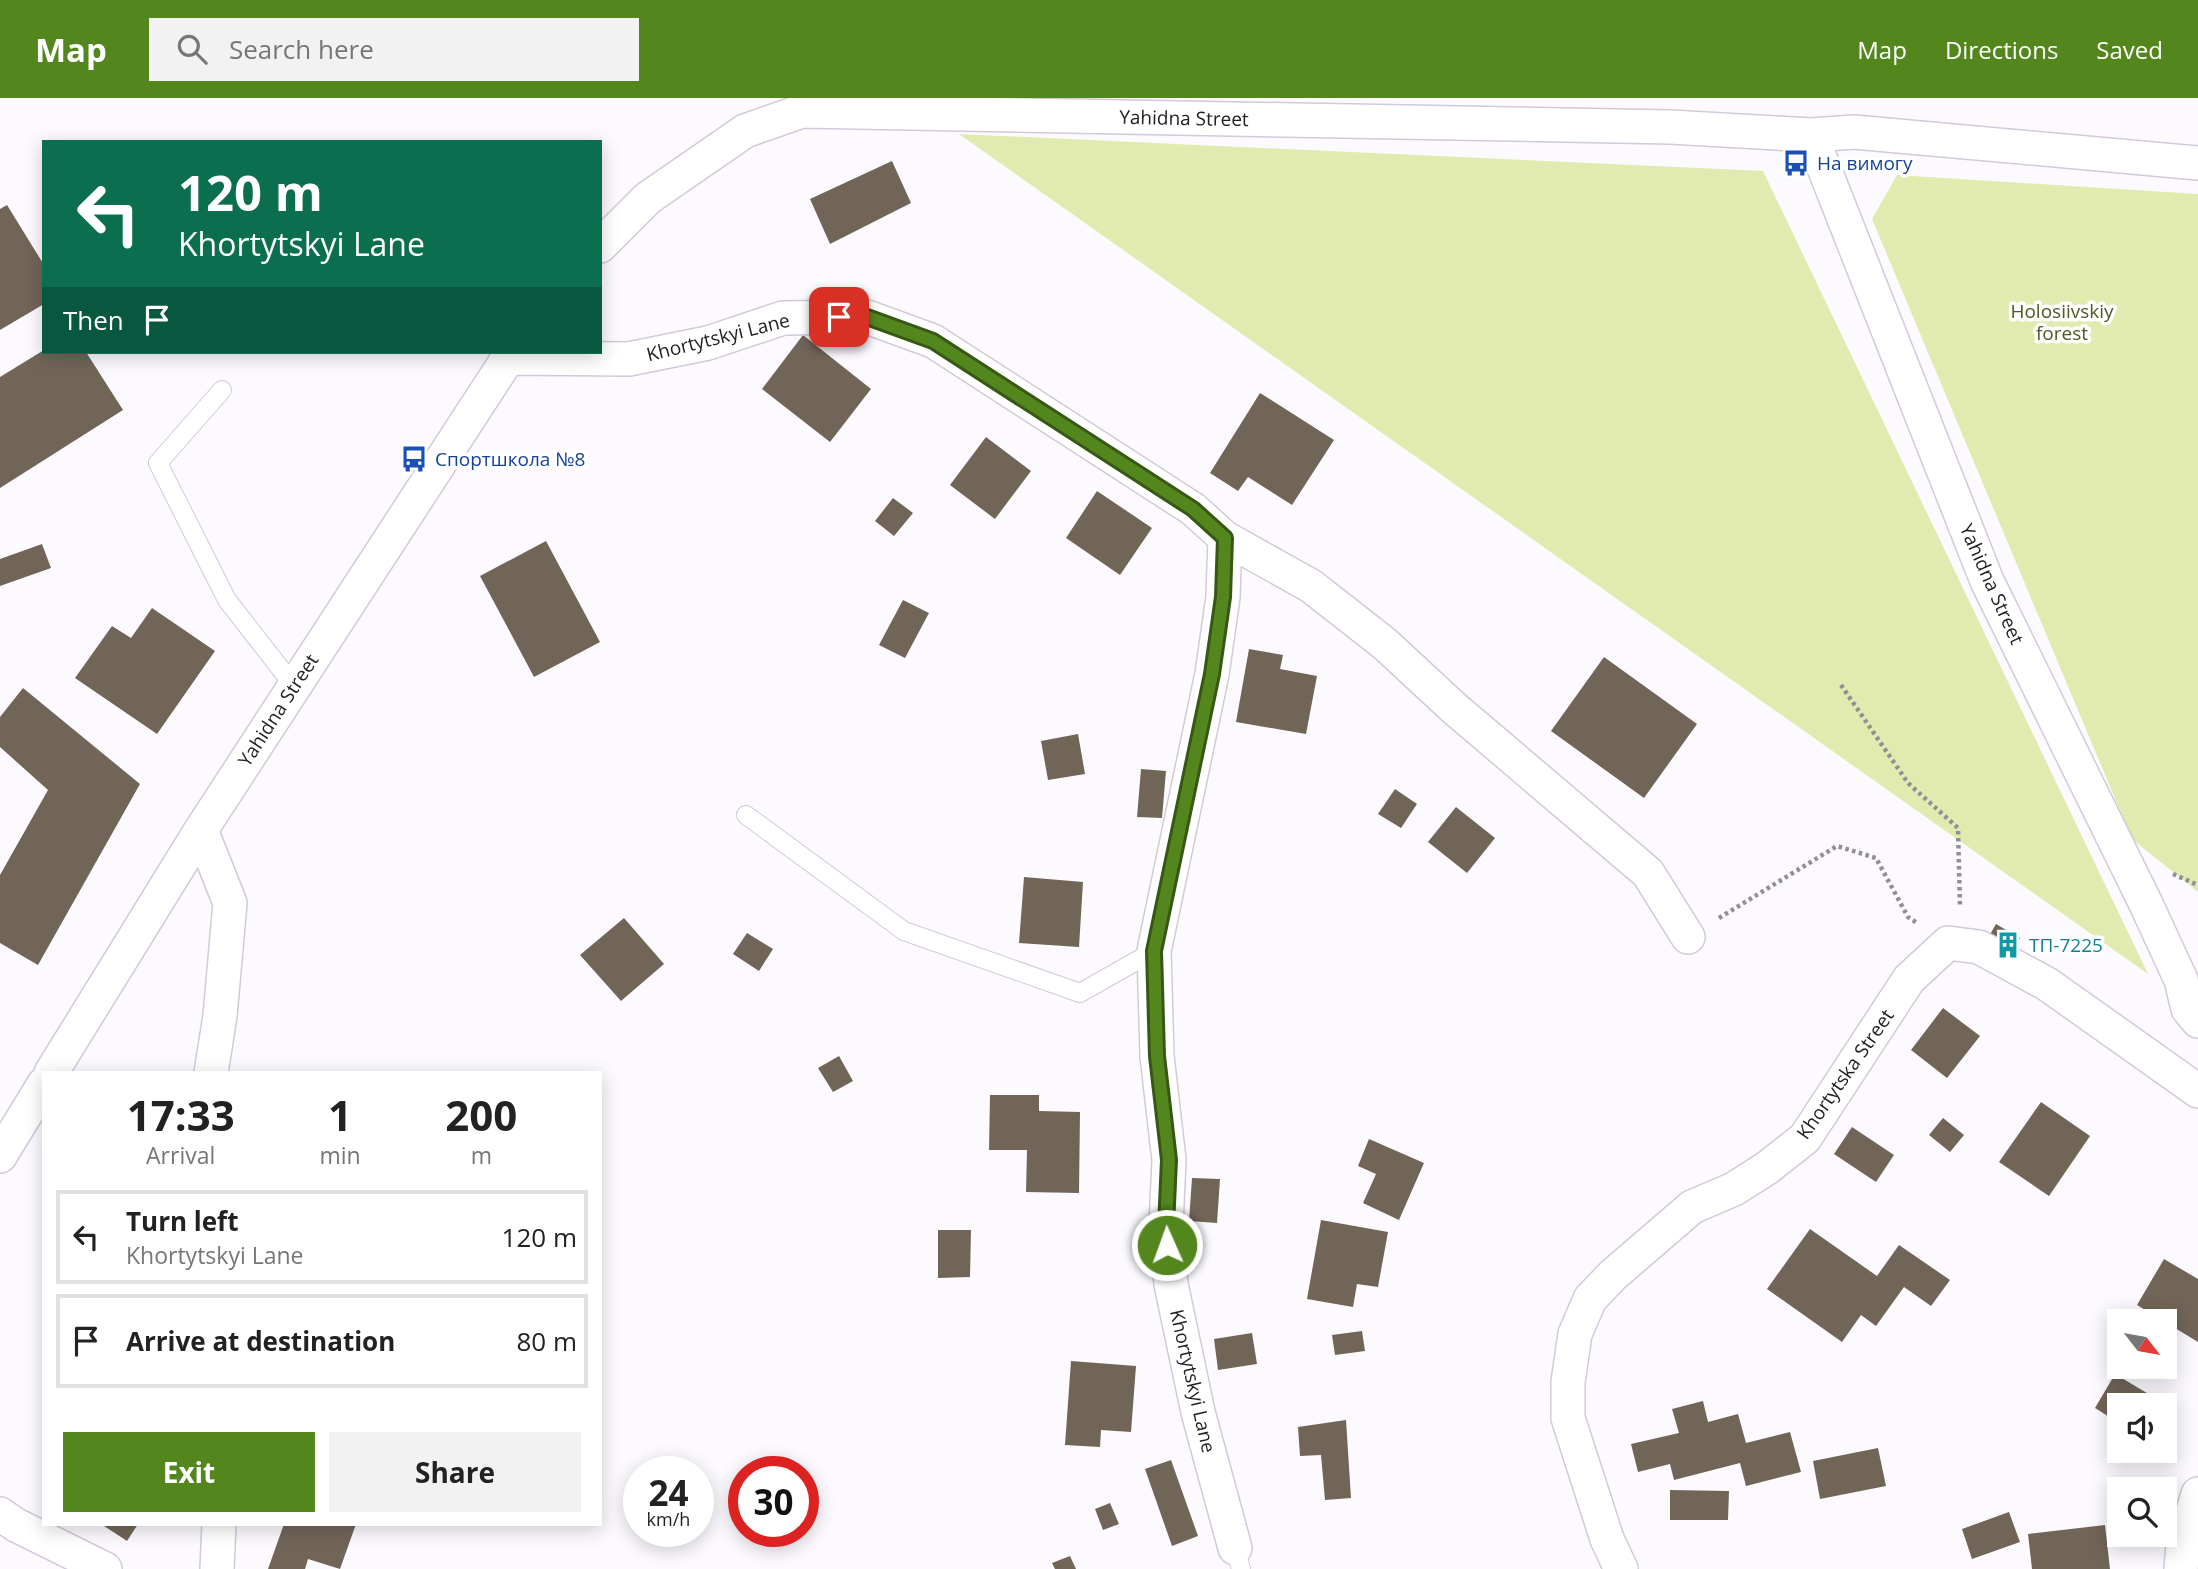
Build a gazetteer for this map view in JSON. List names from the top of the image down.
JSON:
{
  "streets": {
    "street": ["Yahidna Street", "Khortytskyi Lane", "Khortytska Street"]
  },
  "crossings": [
    ["Yahidna Street", "Khortytskyi Lane"]
  ],
  "parks": ["Holosiivskiy forest"],
  "places": {
    "bus stop": ["На вимогу", "Спортшкола №8"],
    "building": ["ТП-7225"]
  },
  "north": "bottom right",
  "page": {
    "header": "Map",
    "search": "Search here",
    "nav": ["Map", "Directions", "Saved"],
    "turn": ["120 m", "Khortytskyi Lane"],
    "then": "Then",
    "eta": [
      "17:33",
      "Arrival",
      "1",
      "min",
      "200",
      "m"
    ],
    "list": [
      {
        "name": "Turn left",
        "note": "Khortytskyi Lane",
        "value": "120 m"
      },
      {
        "name": "Arrive at destination",
        "value": "80 m"
      }
    ],
    "buttons": ["Exit", "Share"],
    "speed": "24 km/h",
    "limit": "30"
  }
}
